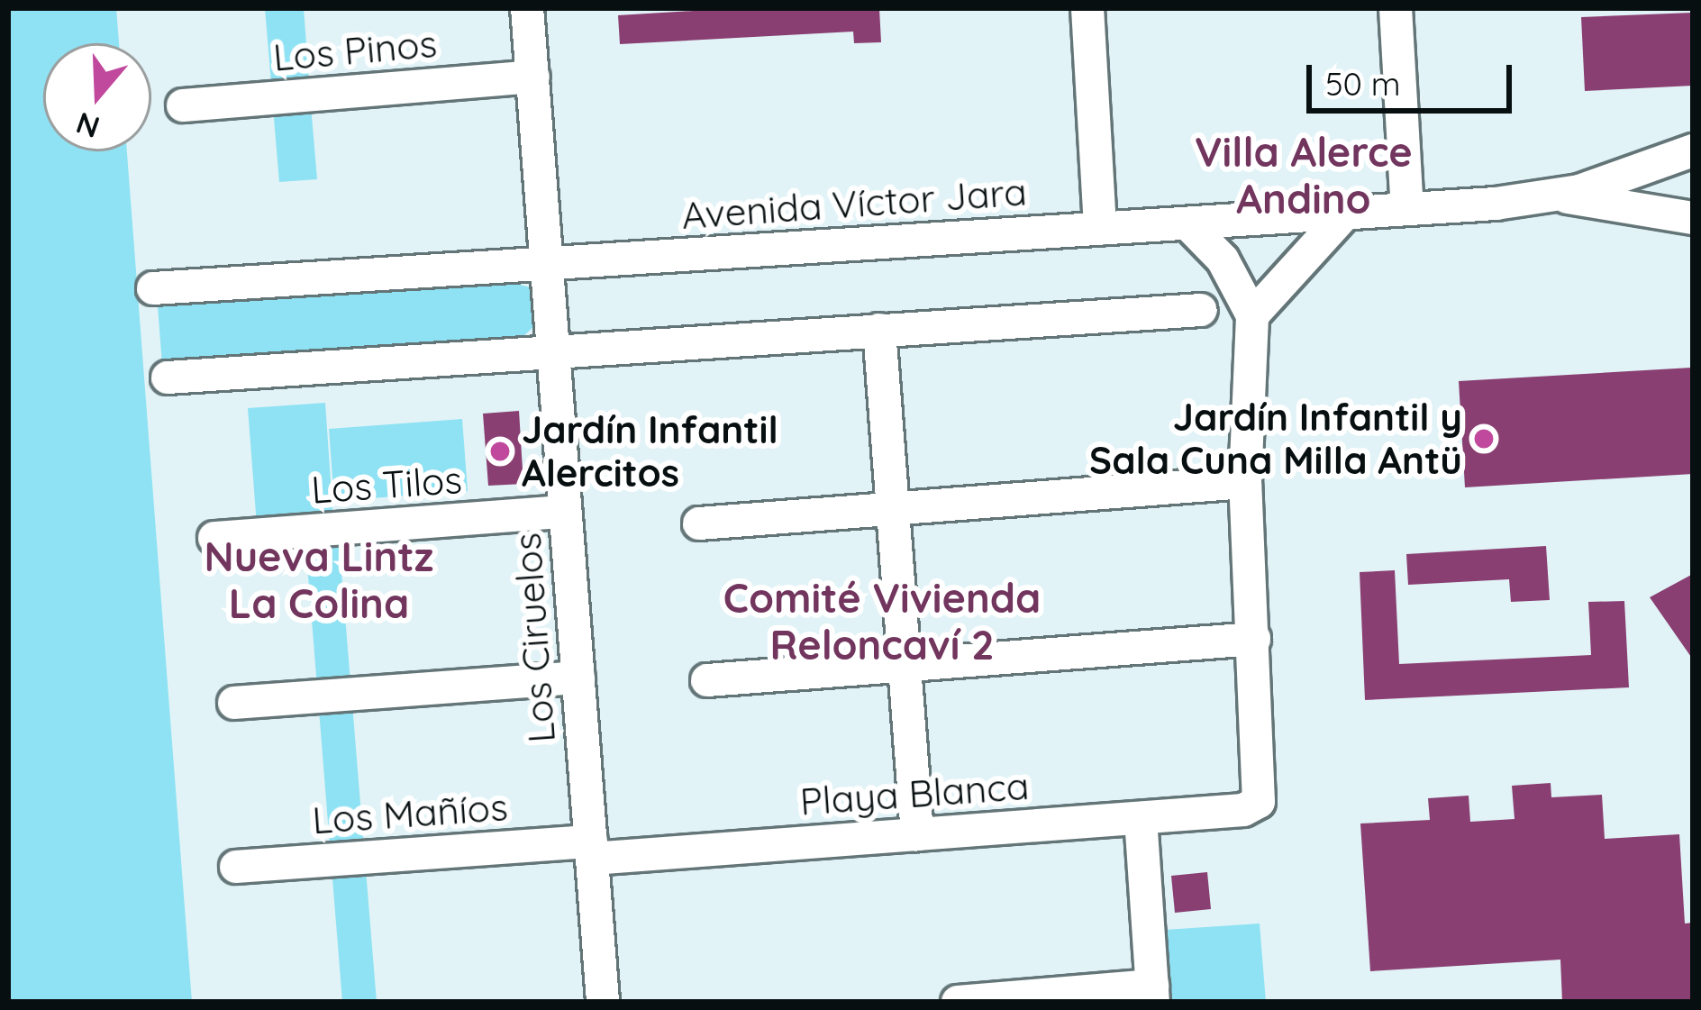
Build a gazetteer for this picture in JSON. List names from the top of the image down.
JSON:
{
  "streets": {
    "street": [
      "Los Pinos",
      "Avenida Víctor Jara",
      "Los Tilos",
      "Los Ciruelos",
      "Playa Blanca",
      "Los Mañíos"
    ]
  },
  "crossings": [
    ["Los Pinos", "Los Ciruelos"],
    ["Avenida Víctor Jara", "Los Ciruelos"],
    ["Los Tilos", "Los Ciruelos"],
    ["Los Ciruelos", "Playa Blanca"],
    ["Los Ciruelos", "Los Mañíos"],
    ["Playa Blanca", "Los Mañíos"]
  ],
  "districts": ["Villa Alerce Andino", "Nueva Lintz La Colina", "Comité Vivienda Reloncaví 2"],
  "places": ["Jardín Infantil y Sala Cuna Milla Antü", "Jardín Infantil Alercitos"],
  "scale_bar": "50 m",
  "north": "bottom"
}
